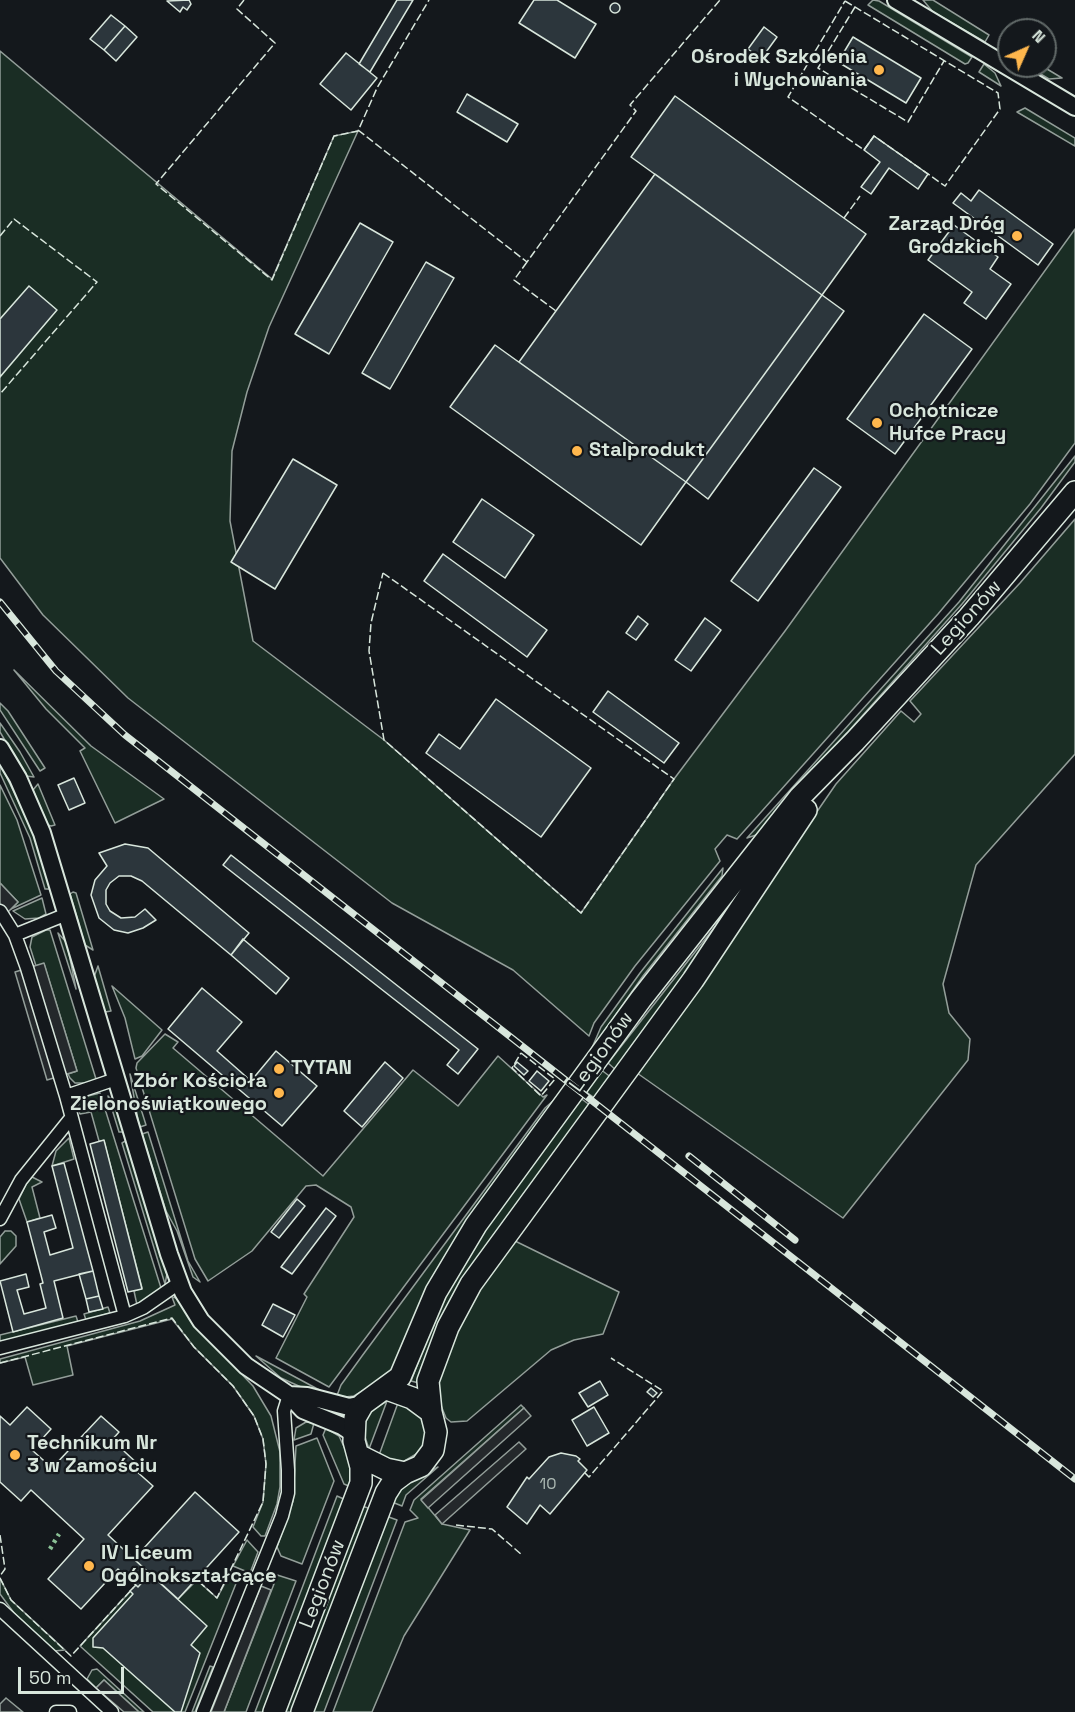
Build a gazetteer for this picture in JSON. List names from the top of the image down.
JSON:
{
  "streets": {
    "highway": ["Legionów"]
  },
  "places": [
    "Ośrodek Szkolenia i Wychowania",
    "Zarząd Dróg Grodzkich",
    "Ochotnicze Hufce Pracy",
    "Stalprodukt",
    "TYTAN",
    "Zbór Kościoła Zielonoświątkowego",
    "Technikum Nr 3 w Zamościu",
    "IV Liceum Ogólnokształcące"
  ],
  "house_numbers": ["10"],
  "scale_bar": "50 m",
  "north": "top right"
}
